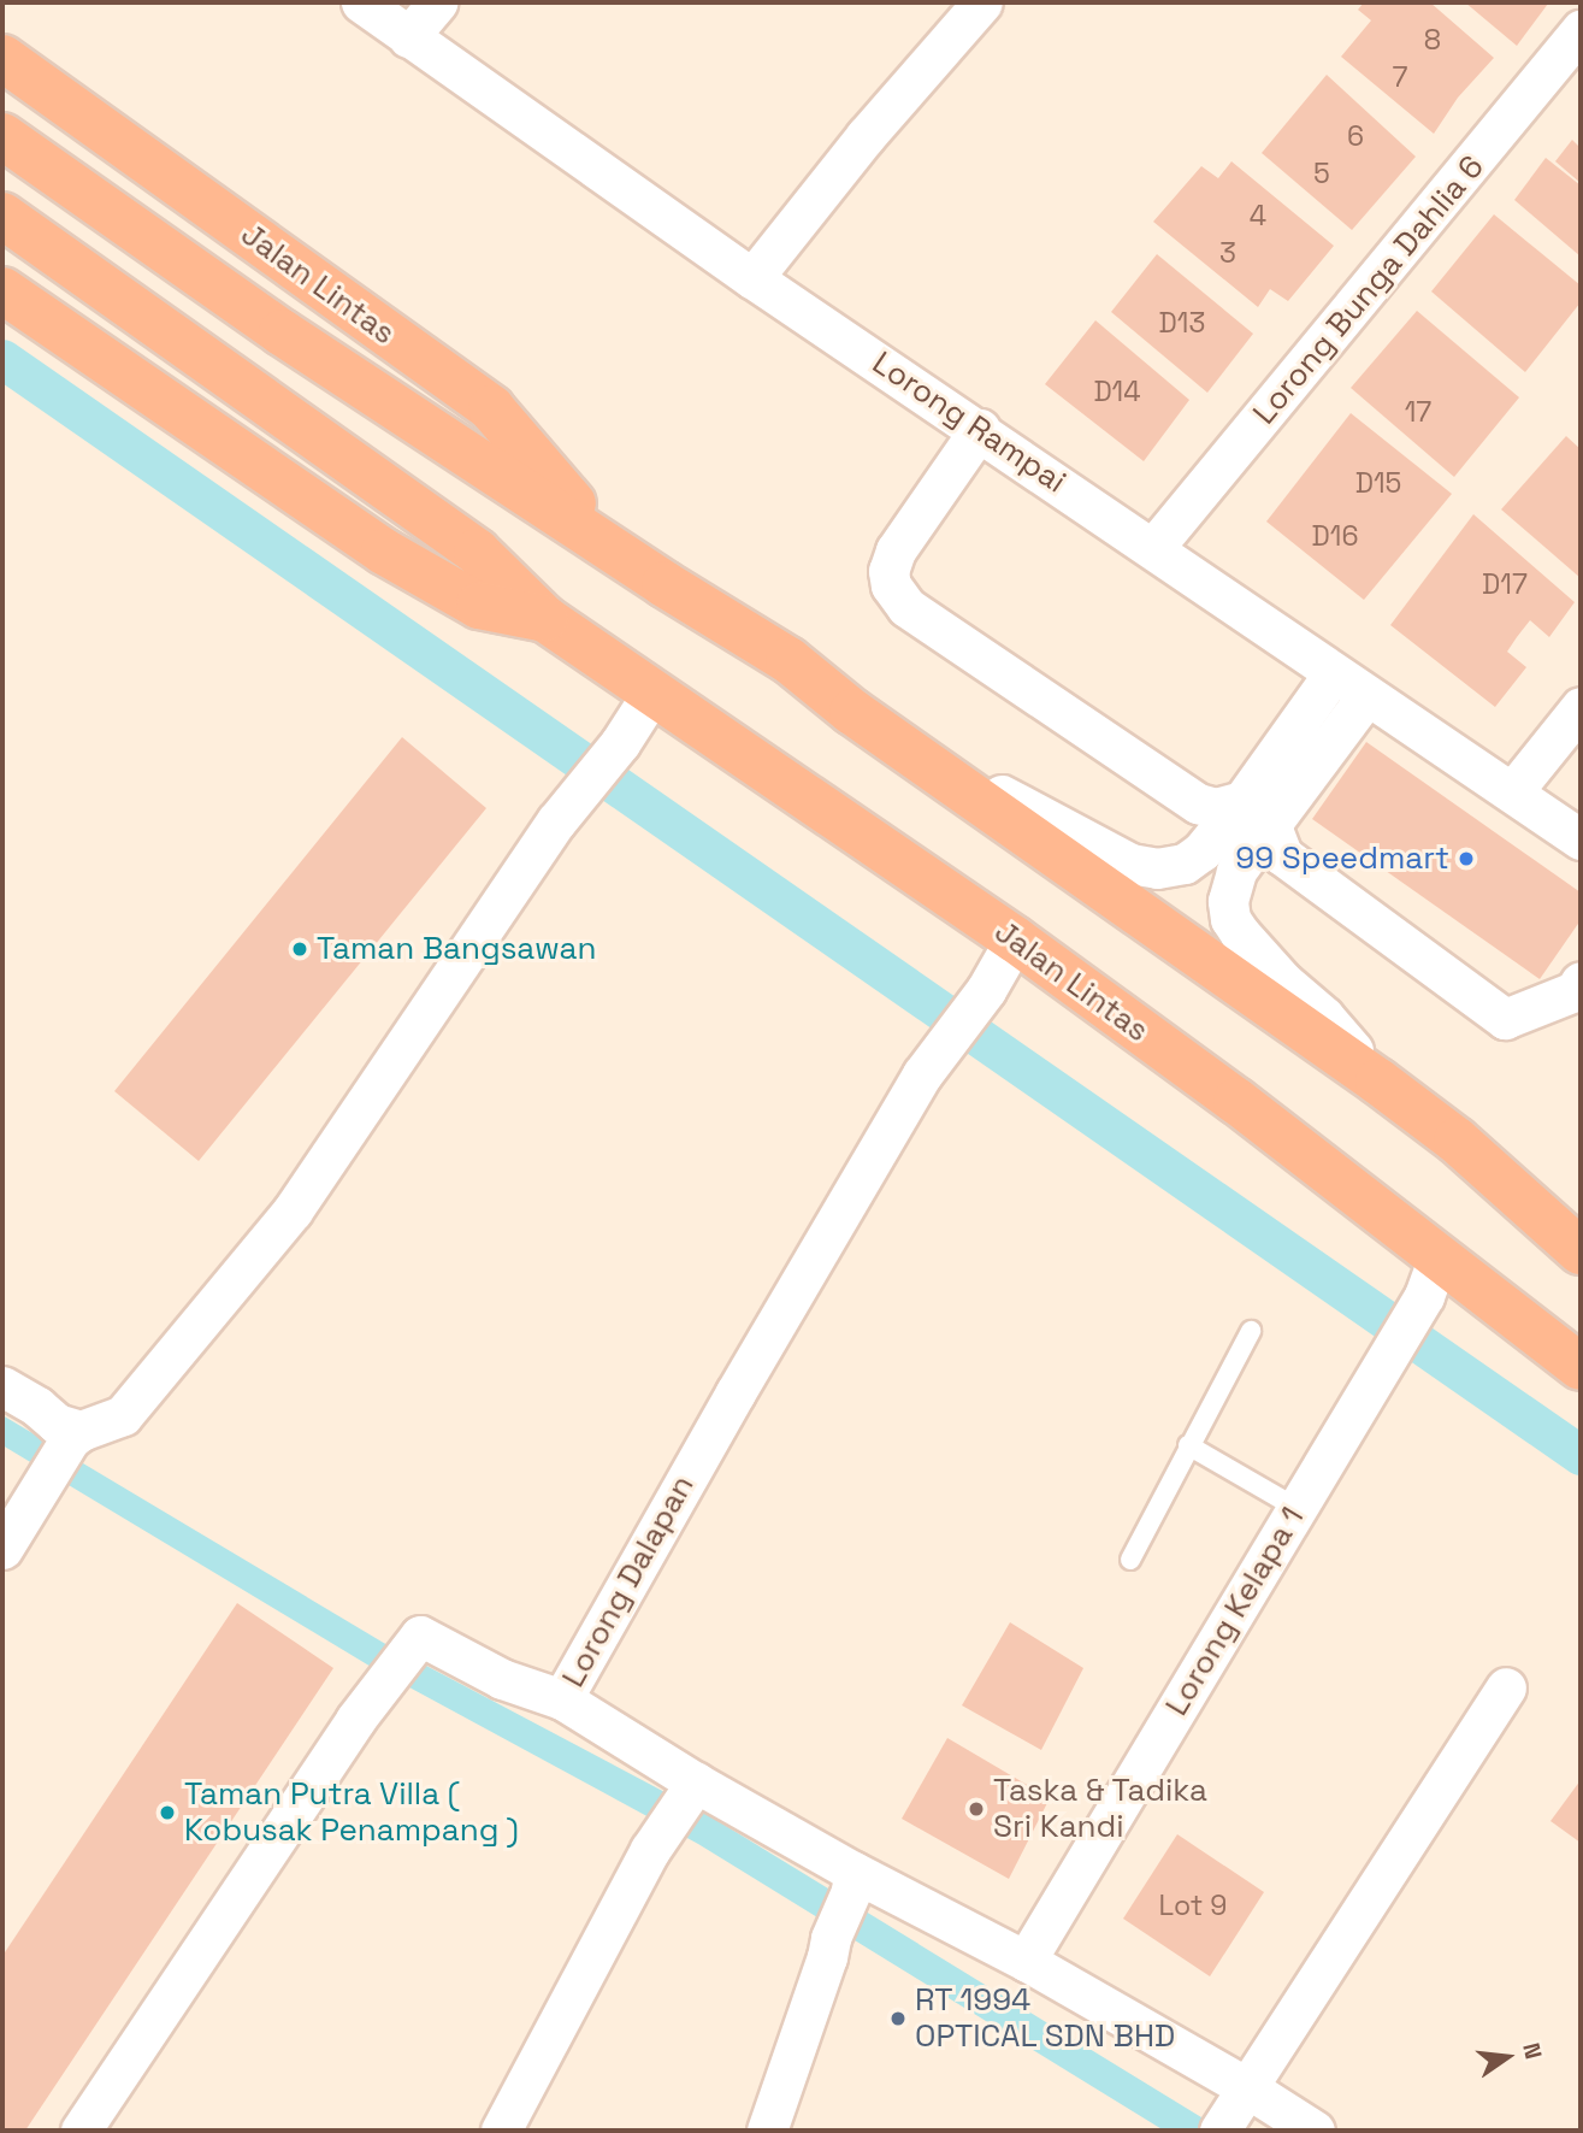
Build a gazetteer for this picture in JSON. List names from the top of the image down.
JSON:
{
  "streets": {
    "highway": ["Jalan Lintas"],
    "street": [
      "Lorong Bunga Dahlia 6",
      "Lorong Rampai",
      "Lorong Dalapan",
      "Lorong Kelapa 1"
    ]
  },
  "crossings": [
    ["Jalan Lintas", "Lorong Dalapan"],
    ["Jalan Lintas", "Lorong Kelapa 1"],
    ["Lorong Bunga Dahlia 6", "Lorong Rampai"],
    ["Lorong Dalapan", "Lorong Kelapa 1"]
  ],
  "places": [
    "99 Speedmart",
    "Taman Bangsawan",
    "Taska & Tadika Sri Kandi",
    "Taman Putra Villa ( Kobusak Penampang )",
    "RT 1994 OPTICAL SDN BHD"
  ],
  "house_numbers": [
    "8",
    "7",
    "6",
    "5",
    "4",
    "3",
    "D13",
    "D14",
    "17",
    "D15",
    "D16",
    "D17",
    "Lot 9"
  ],
  "north": "right"
}
